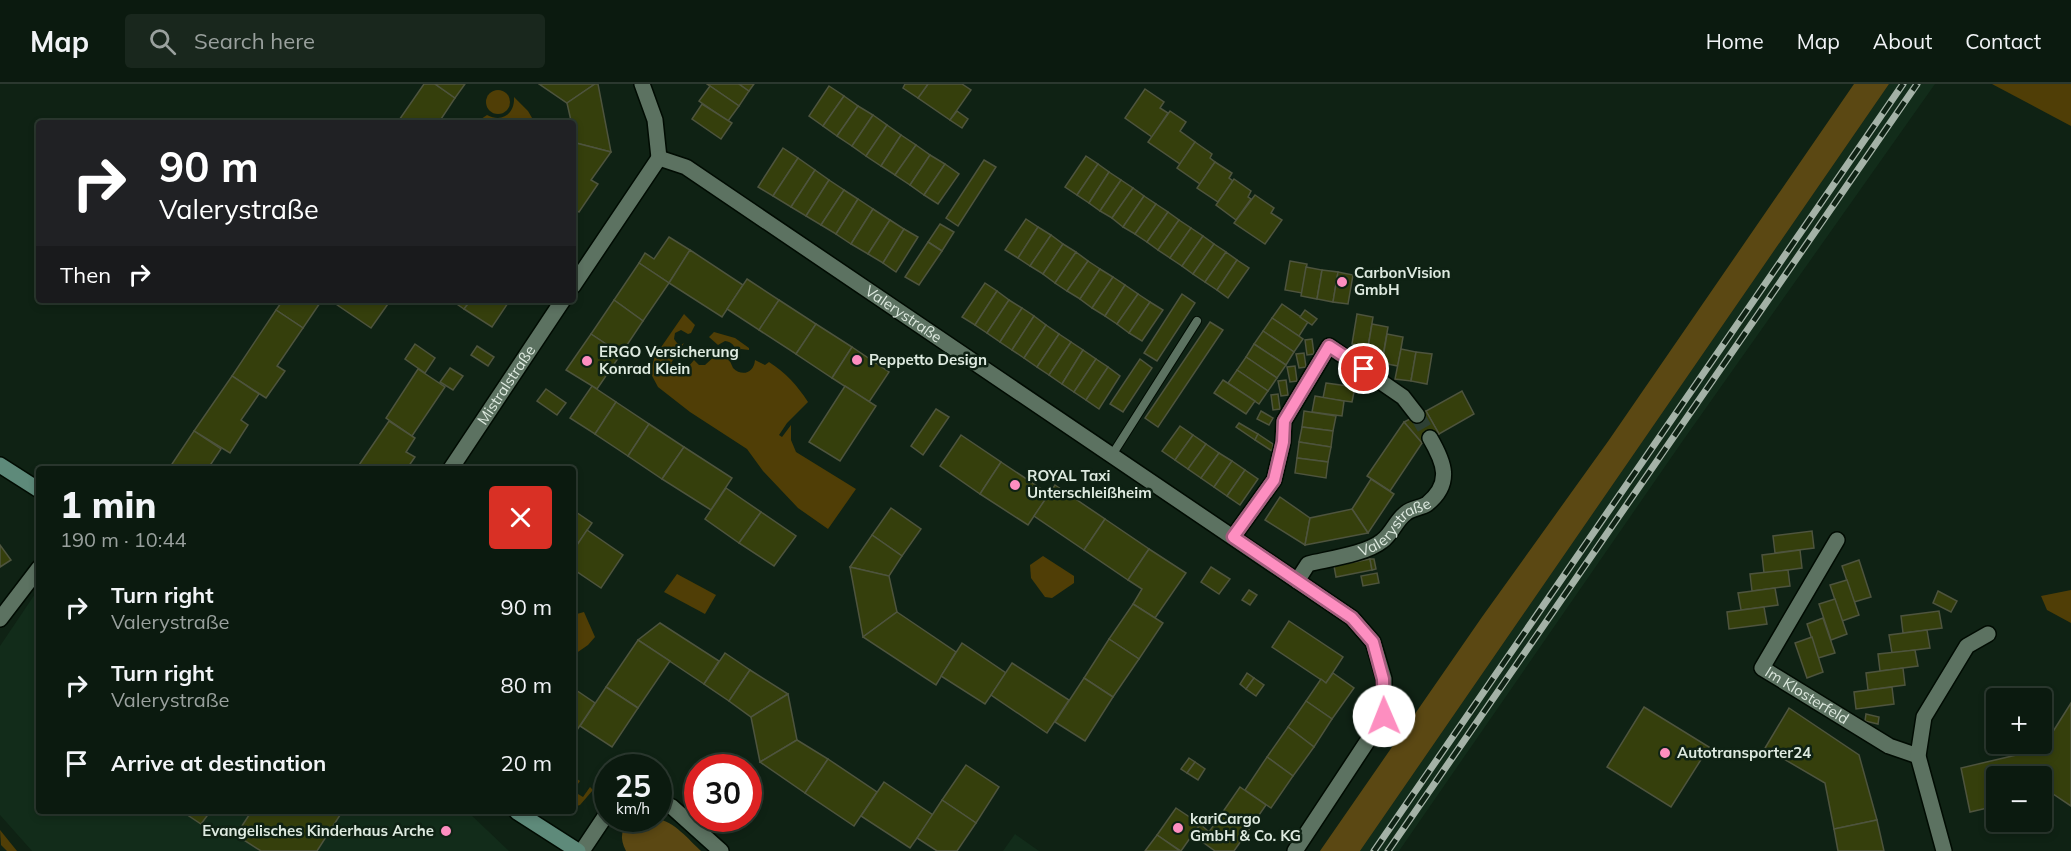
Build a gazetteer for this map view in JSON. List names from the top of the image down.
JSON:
{
  "streets": {
    "street": ["Valerystraße", "Mistralstraße", "Im Klosterfeld"]
  },
  "places": [
    "CarbonVision GmbH",
    "Peppetto Design",
    "ERGO Versicherung Konrad Klein",
    "ROYAL Taxi Unterschleißheim",
    "Autotransporter24",
    "kariCargo GmbH & Co. KG",
    "Evangelisches Kinderhaus Arche"
  ],
  "page": {
    "header": "Map",
    "search": "Search here",
    "nav": [
      "Home",
      "Map",
      "About",
      "Contact"
    ],
    "turn": ["90 m", "Valerystraße"],
    "then": "Then",
    "heading": ["1 min", "190 m · 10:44"],
    "list": [
      {
        "name": "Turn right",
        "note": "Valerystraße",
        "value": "90 m"
      },
      {
        "name": "Turn right",
        "note": "Valerystraße",
        "value": "80 m"
      },
      {
        "name": "Arrive at destination",
        "value": "20 m"
      }
    ],
    "map_buttons": ["+", "−"],
    "speed": "25 km/h",
    "limit": "30"
  }
}
